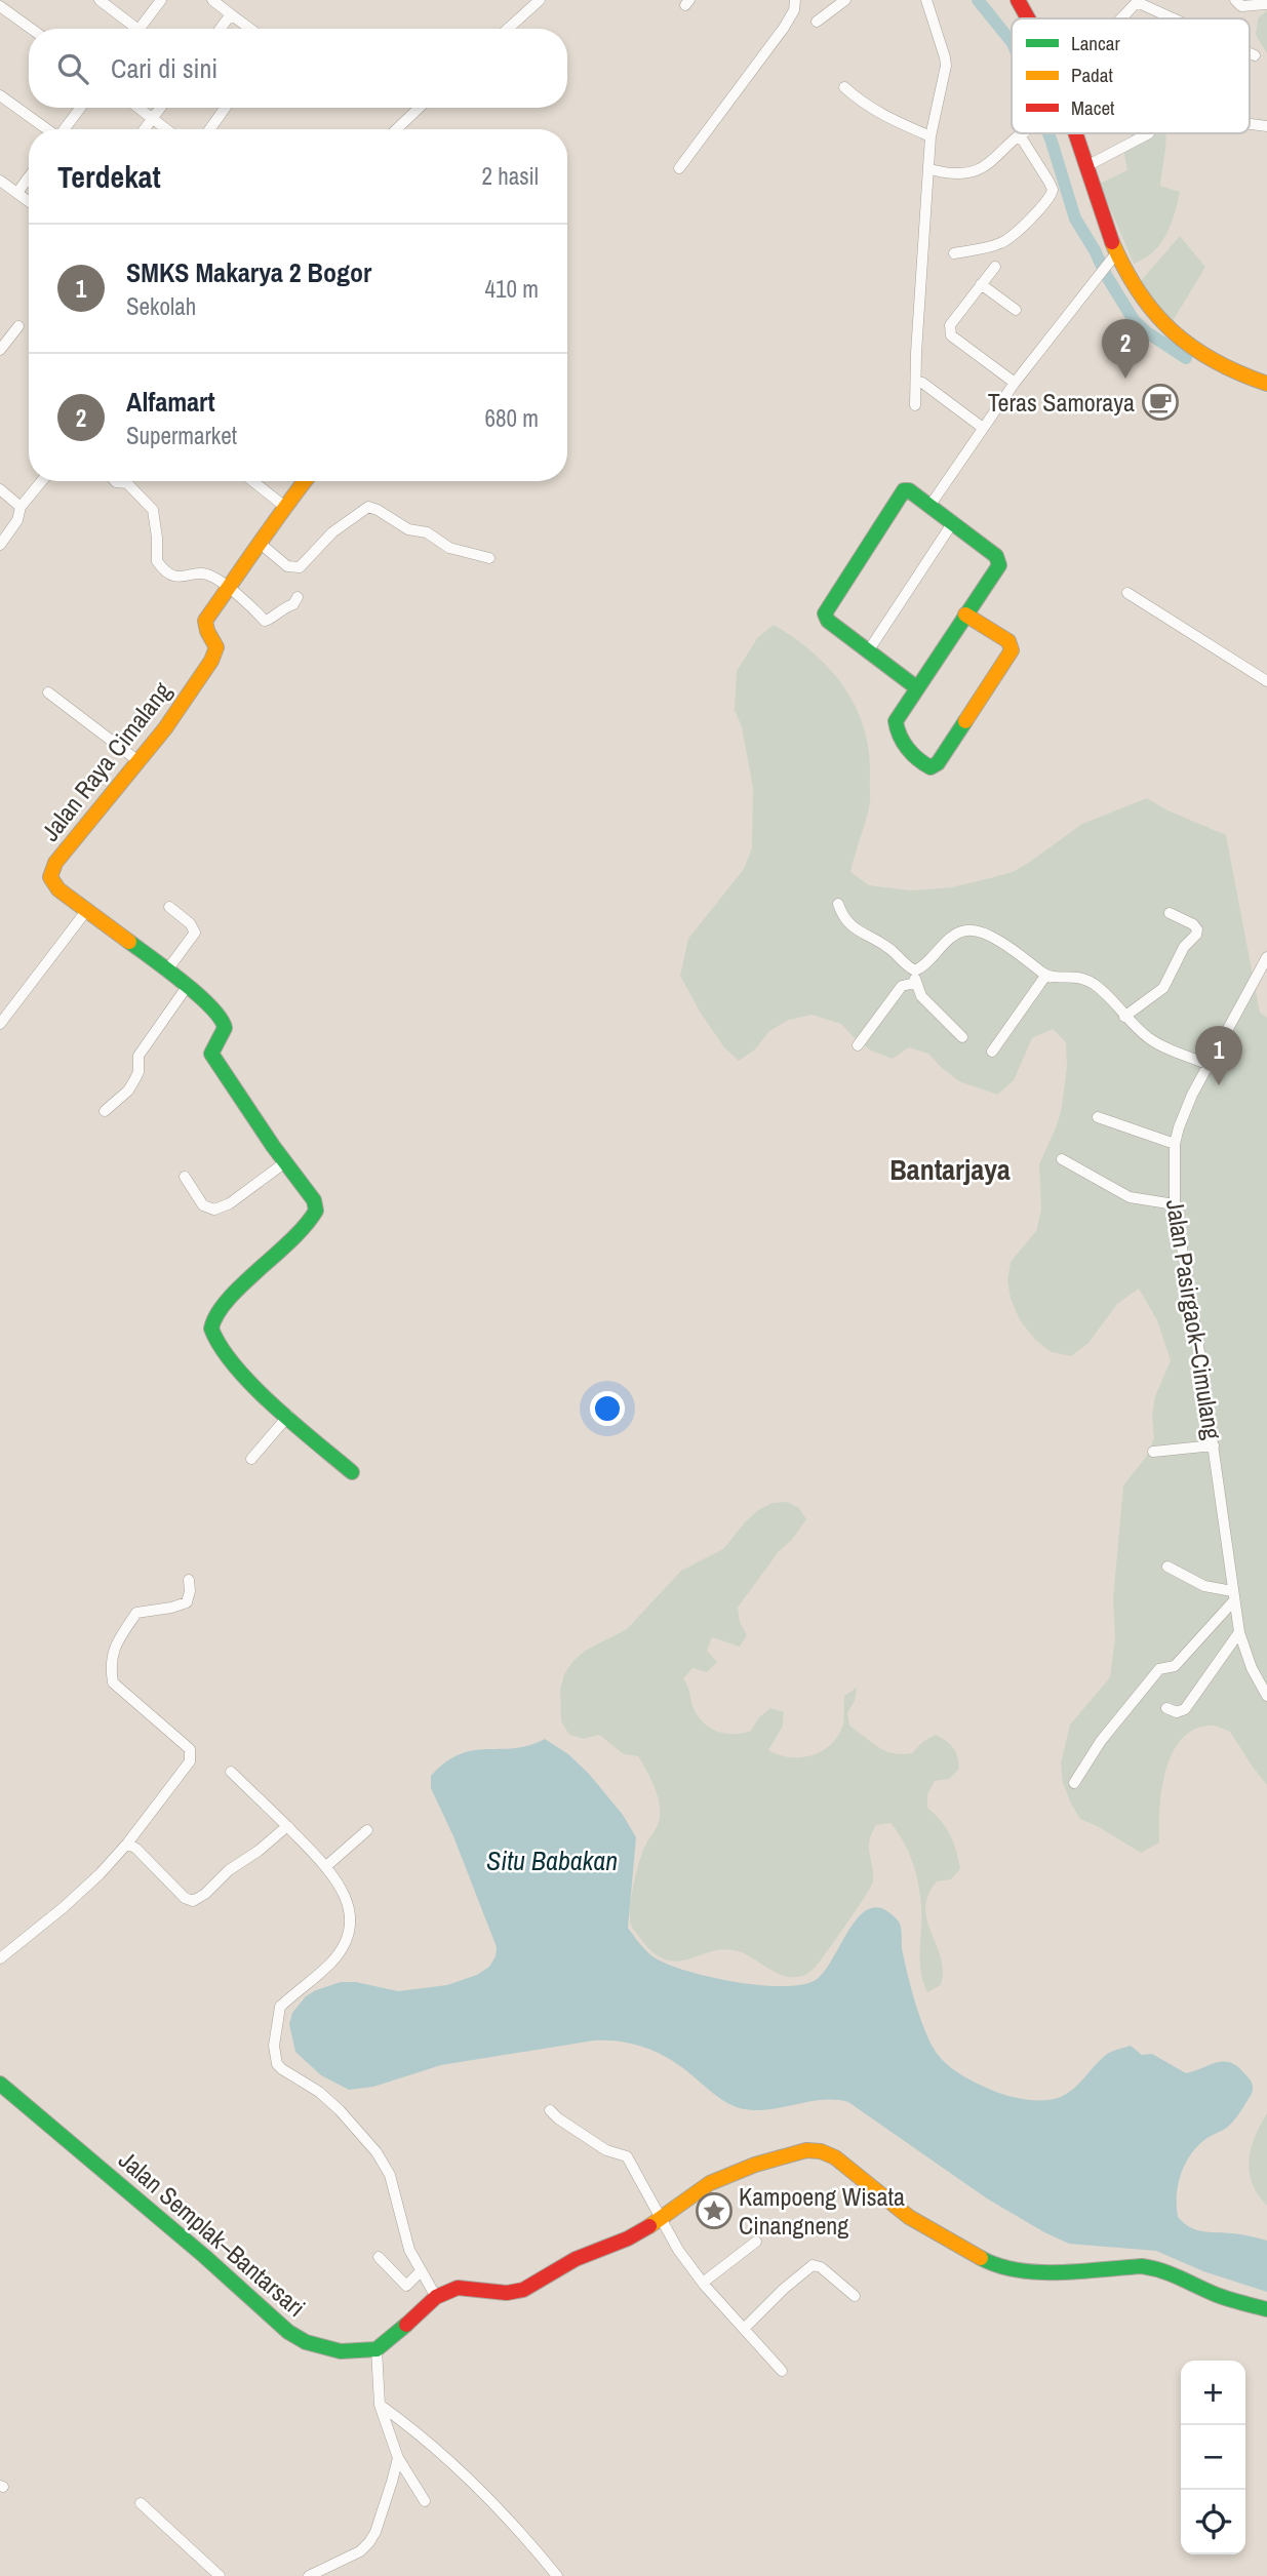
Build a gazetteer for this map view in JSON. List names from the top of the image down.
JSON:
{
  "streets": {
    "street": ["Jalan Raya Cimalang", "Jalan Pasirgaok–Cimulang", "Jalan Semplak–Bantarsari"]
  },
  "districts": ["Bantarjaya"],
  "water": ["Situ Babakan"],
  "places": {
    "cafe": ["Teras Samoraya"],
    "place": ["Kampoeng Wisata Cinangneng"]
  },
  "legend": ["Lancar", "Padat", "Macet"],
  "page": {
    "search": "Cari di sini",
    "heading": ["Terdekat", "2 hasil"],
    "list": [
      {
        "mark": "1",
        "name": "SMKS Makarya 2 Bogor",
        "note": "Sekolah",
        "value": "410 m"
      },
      {
        "mark": "2",
        "name": "Alfamart",
        "note": "Supermarket",
        "value": "680 m"
      }
    ],
    "pins": ["2", "1"],
    "map_buttons": ["+", "−"]
  }
}
